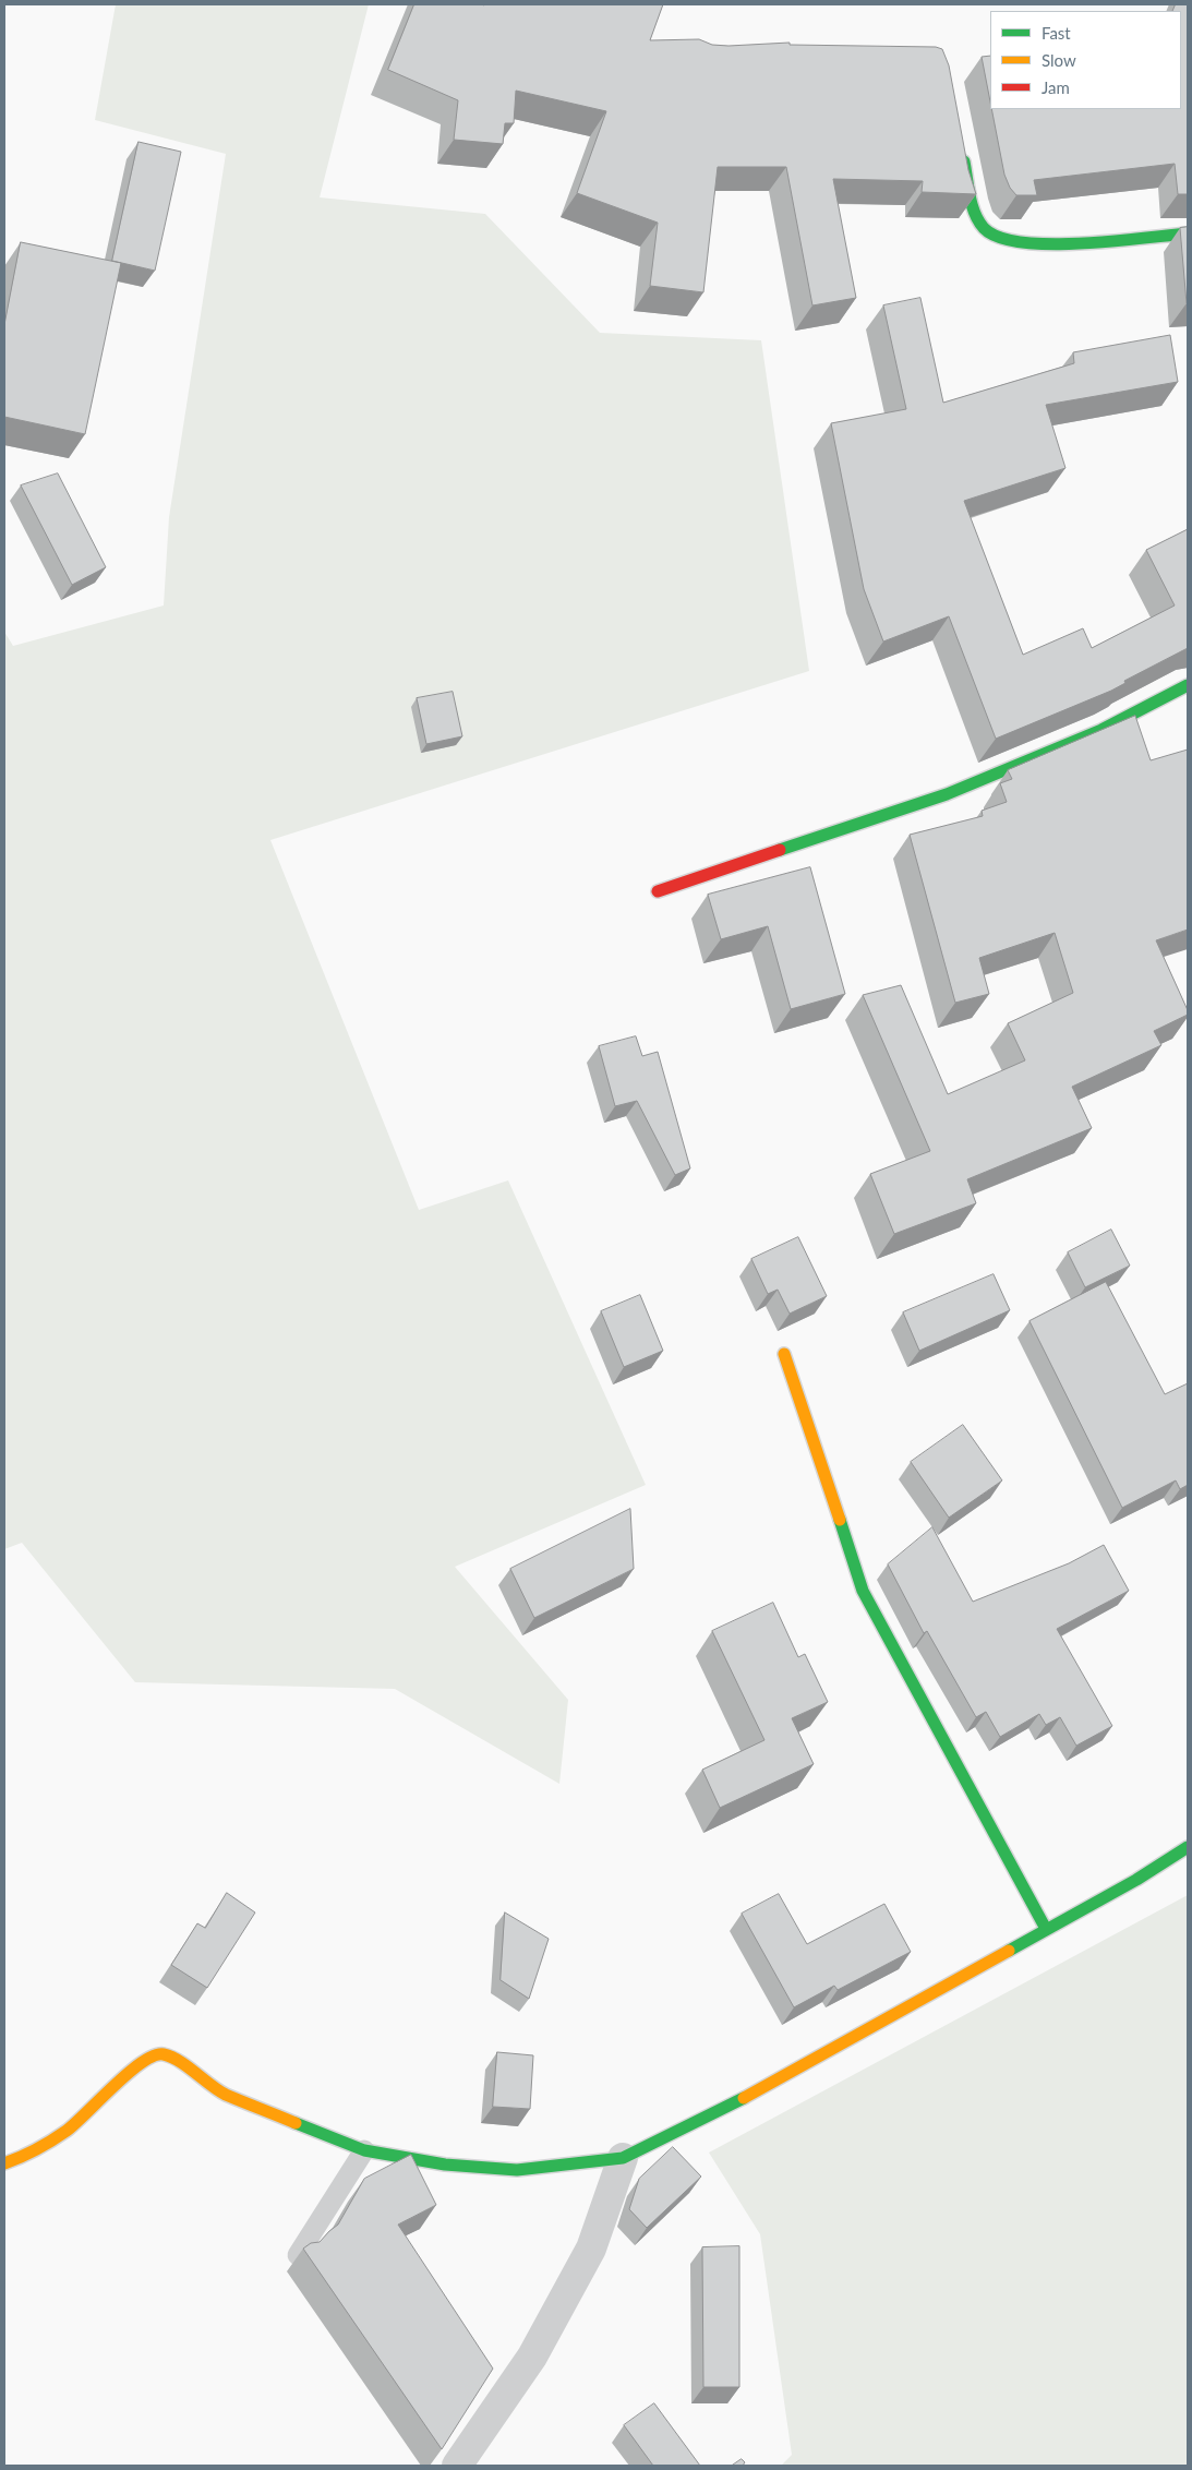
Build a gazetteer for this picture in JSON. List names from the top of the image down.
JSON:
{
  "legend": ["Fast", "Slow", "Jam"]
}
